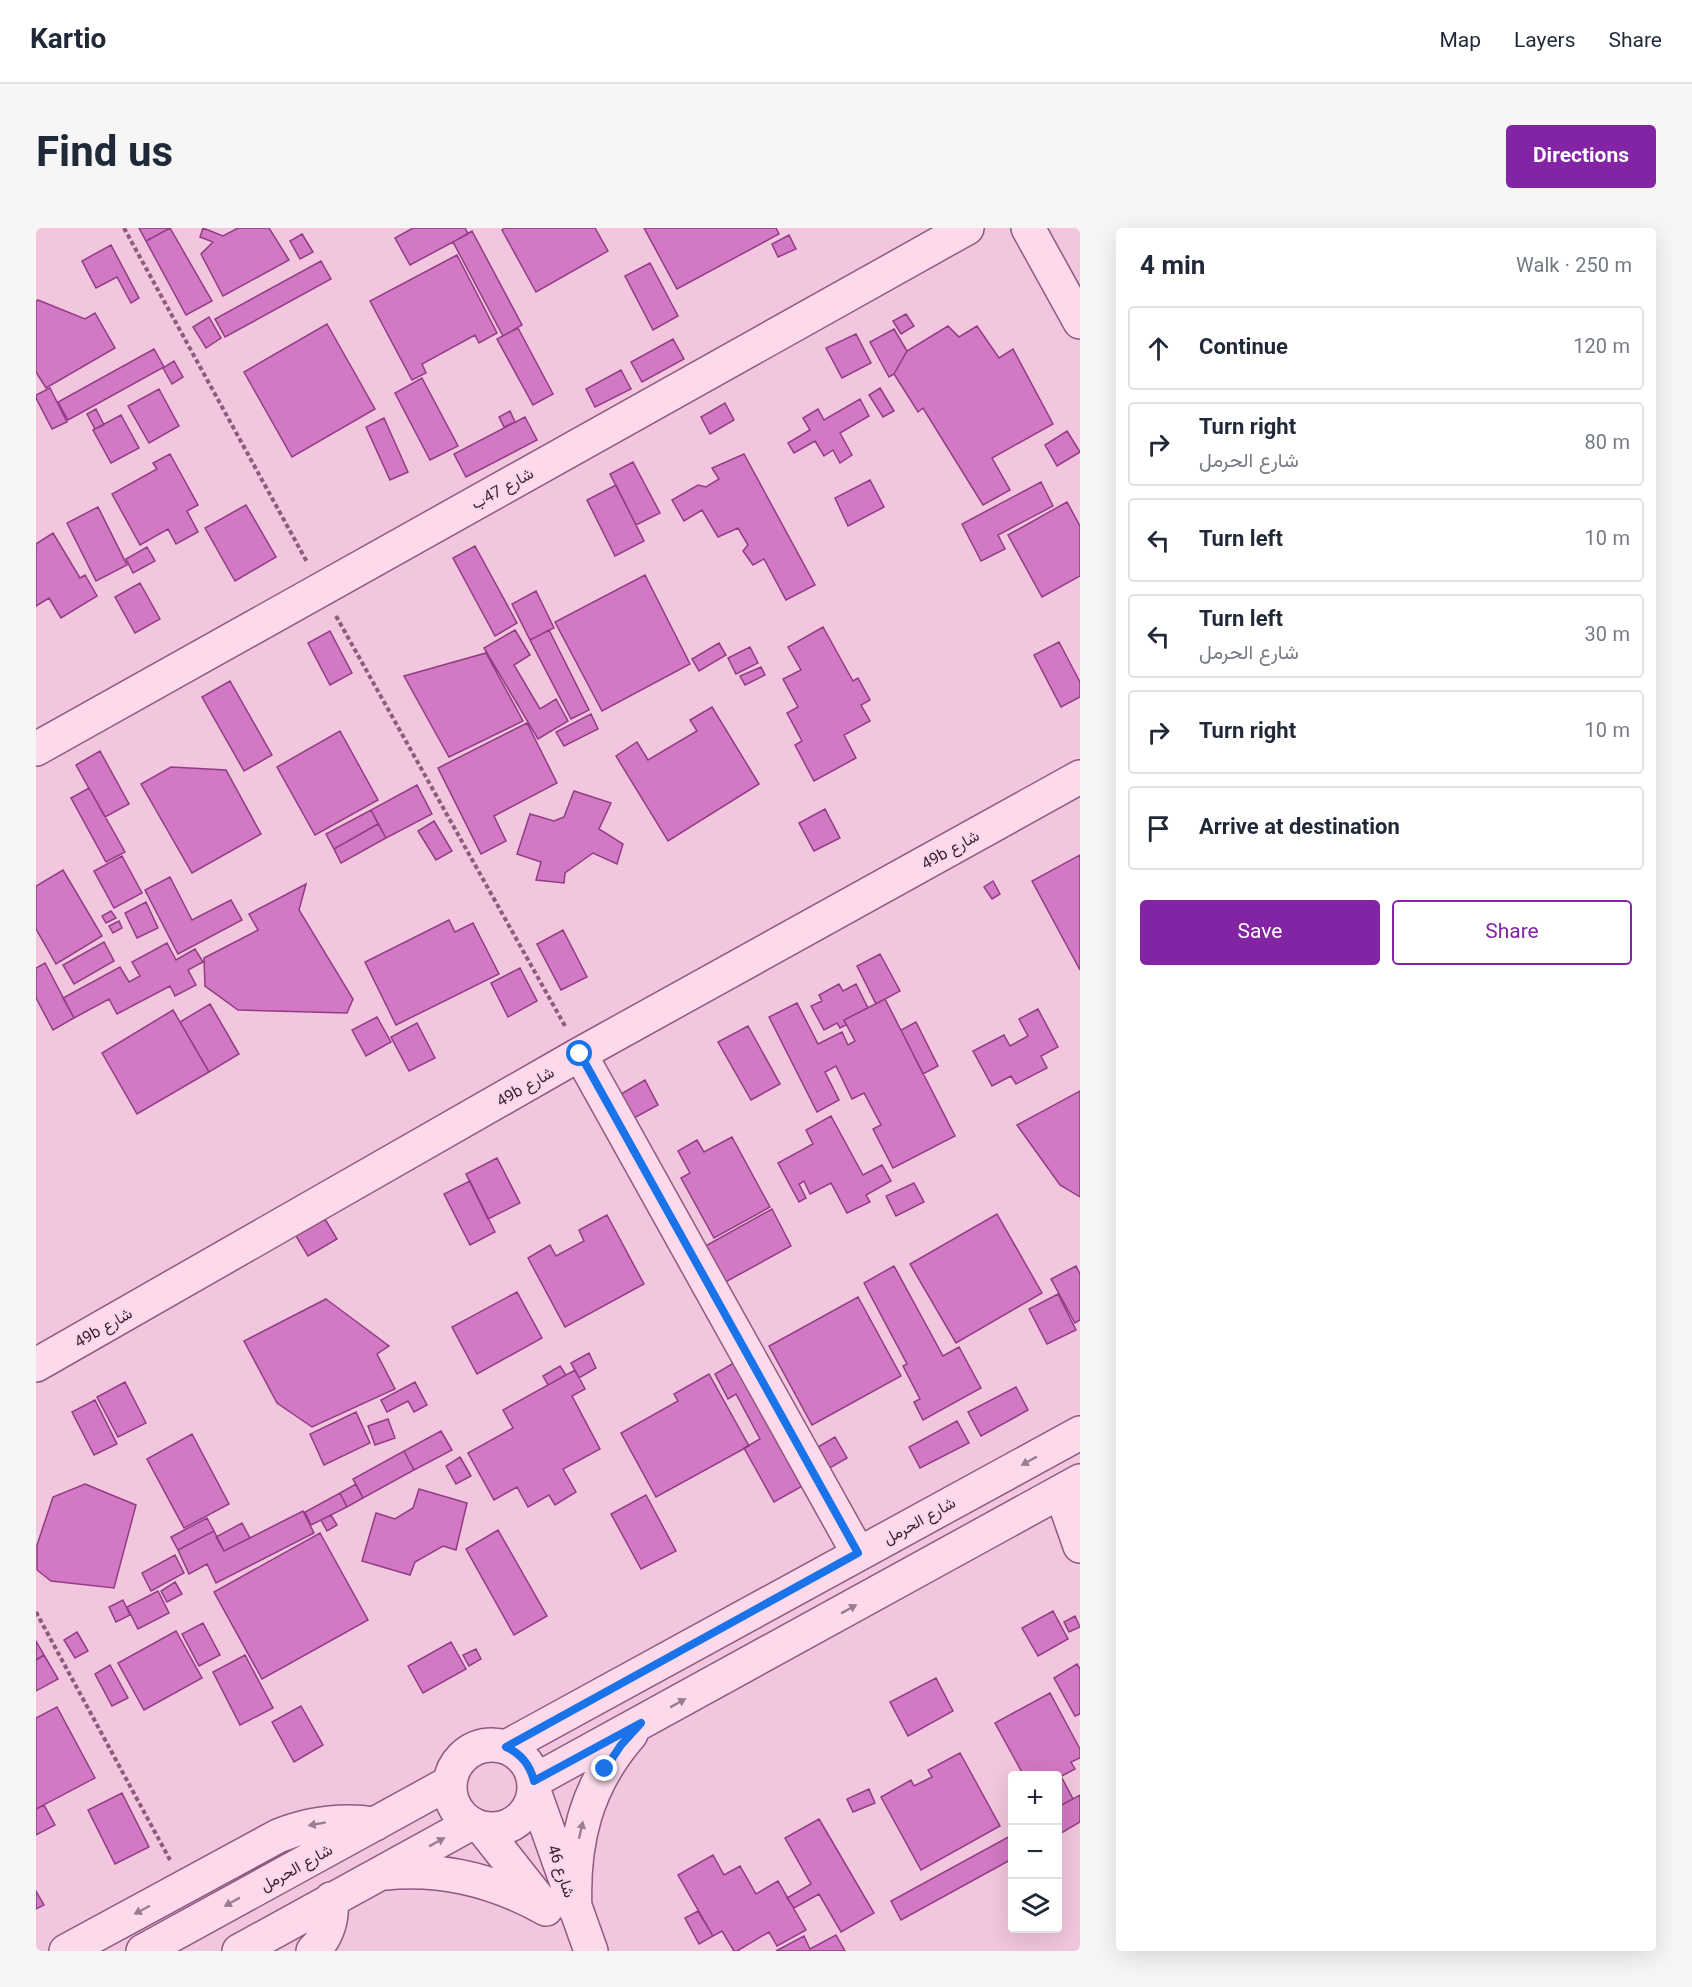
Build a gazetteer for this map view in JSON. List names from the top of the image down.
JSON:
{
  "streets": {
    "street": [
      "شارع 47ب",
      "49b شارع",
      "شارع الحرمل",
      "شارع 46"
    ]
  },
  "crossings": [
    ["شارع الحرمل", "شارع 46"]
  ],
  "page": {
    "header": "Kartio",
    "nav": ["Map", "Layers", "Share"],
    "title": "Find us",
    "buttons": [
      "Directions",
      ["Save", "Share"]
    ],
    "heading": ["4 min", "Walk · 250 m"],
    "list": [
      ["Continue", "120 m"],
      ["Turn right", "شارع الحرمل", "80 m"],
      ["Turn left", "10 m"],
      ["Turn left", "شارع الحرمل", "30 m"],
      ["Turn right", "10 m"],
      "Arrive at destination"
    ],
    "map_buttons": ["+", "−"]
  }
}
